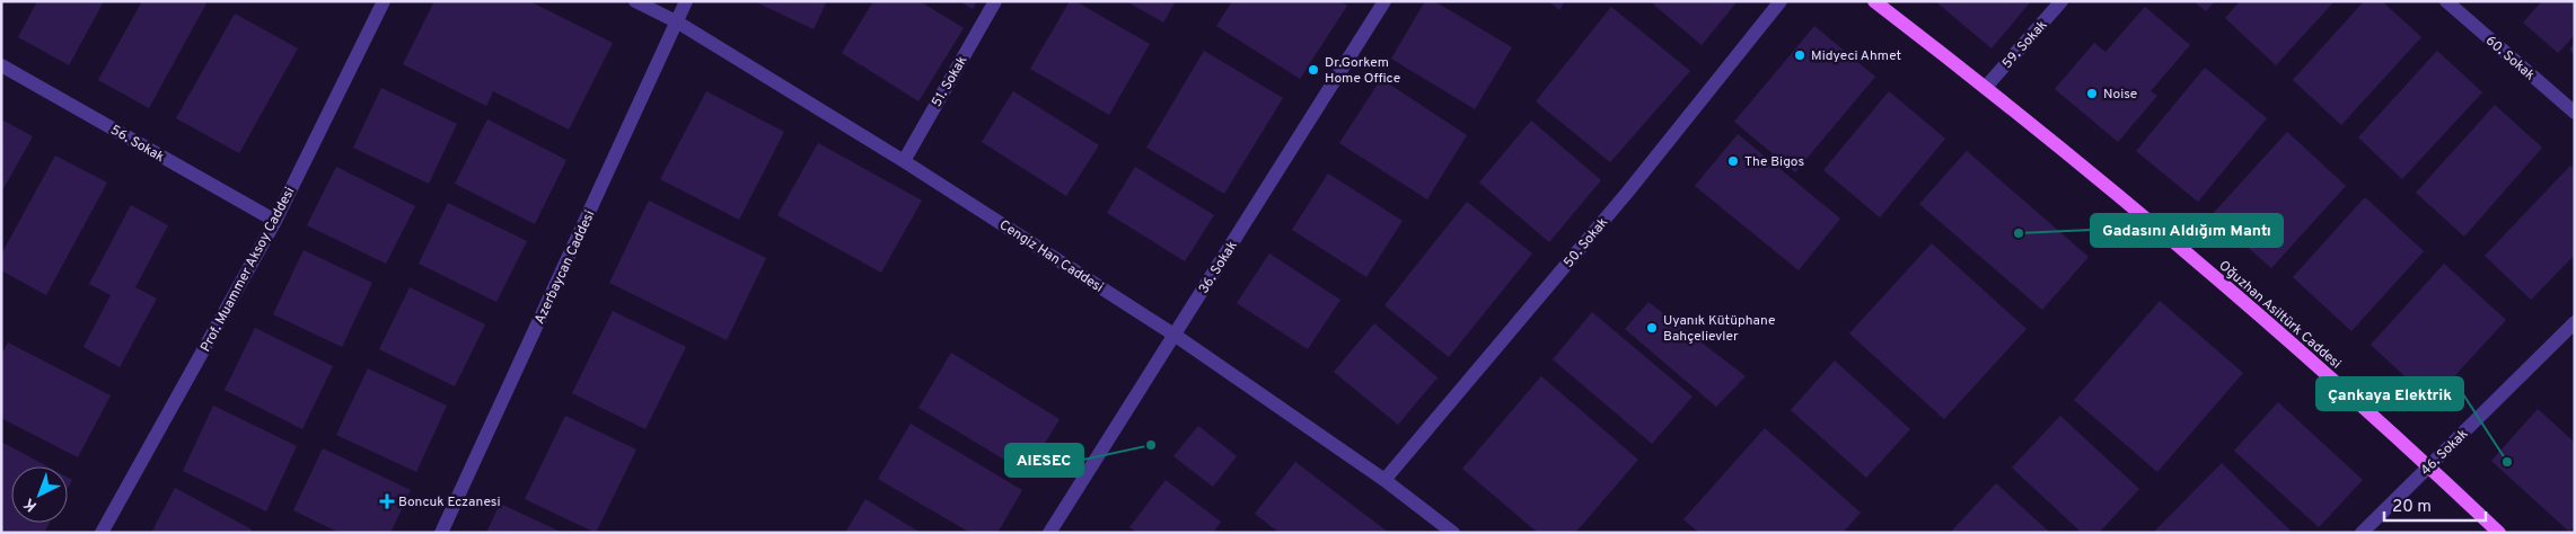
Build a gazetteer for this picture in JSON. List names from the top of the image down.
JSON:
{
  "streets": {
    "main road": ["Oğuzhan Asiltürk Caddesi"],
    "street": [
      "59. Sokak",
      "60. Sokak",
      "51. Sokak",
      "56. Sokak",
      "50. Sokak",
      "Cengiz Han Caddesi",
      "Azerbaycan Caddesi",
      "36. Sokak",
      "Prof. Muammer Aksoy Caddesi",
      "46. Sokak"
    ]
  },
  "crossings": [
    ["59. Sokak", "Oğuzhan Asiltürk Caddesi"],
    ["51. Sokak", "Cengiz Han Caddesi"],
    ["56. Sokak", "Prof. Muammer Aksoy Caddesi"],
    ["50. Sokak", "Cengiz Han Caddesi"],
    ["Cengiz Han Caddesi", "Azerbaycan Caddesi"],
    ["Cengiz Han Caddesi", "36. Sokak"],
    ["Oğuzhan Asiltürk Caddesi", "46. Sokak"]
  ],
  "places": {
    "other": [
      "Midyeci Ahmet",
      "Dr.Gorkem Home Office",
      "Noise",
      "The Bigos",
      "Gadasını Aldığım Mantı",
      "Uyanık Kütüphane Bahçelievler",
      "AIESEC",
      "Çankaya Elektrik"
    ],
    "health": ["Boncuk Eczanesi"]
  },
  "scale_bar": "20 m",
  "north": "bottom left"
}
